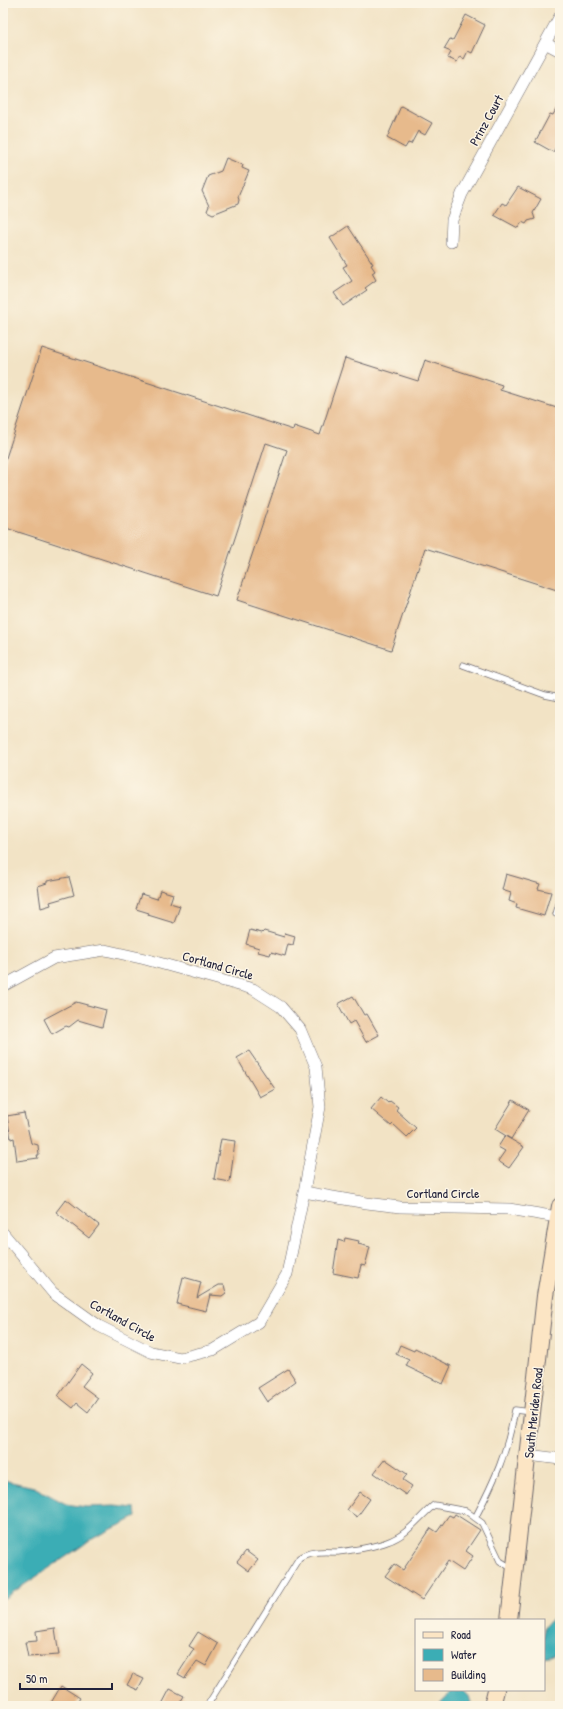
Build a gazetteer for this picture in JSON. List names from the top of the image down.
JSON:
{
  "streets": {
    "main road": ["South Meriden Road"],
    "street": ["Prinz Court", "Cortland Circle"]
  },
  "crossings": [
    ["Cortland Circle", "South Meriden Road"]
  ],
  "legend": ["Road", "Water", "Building"],
  "scale_bar": "50 m"
}
